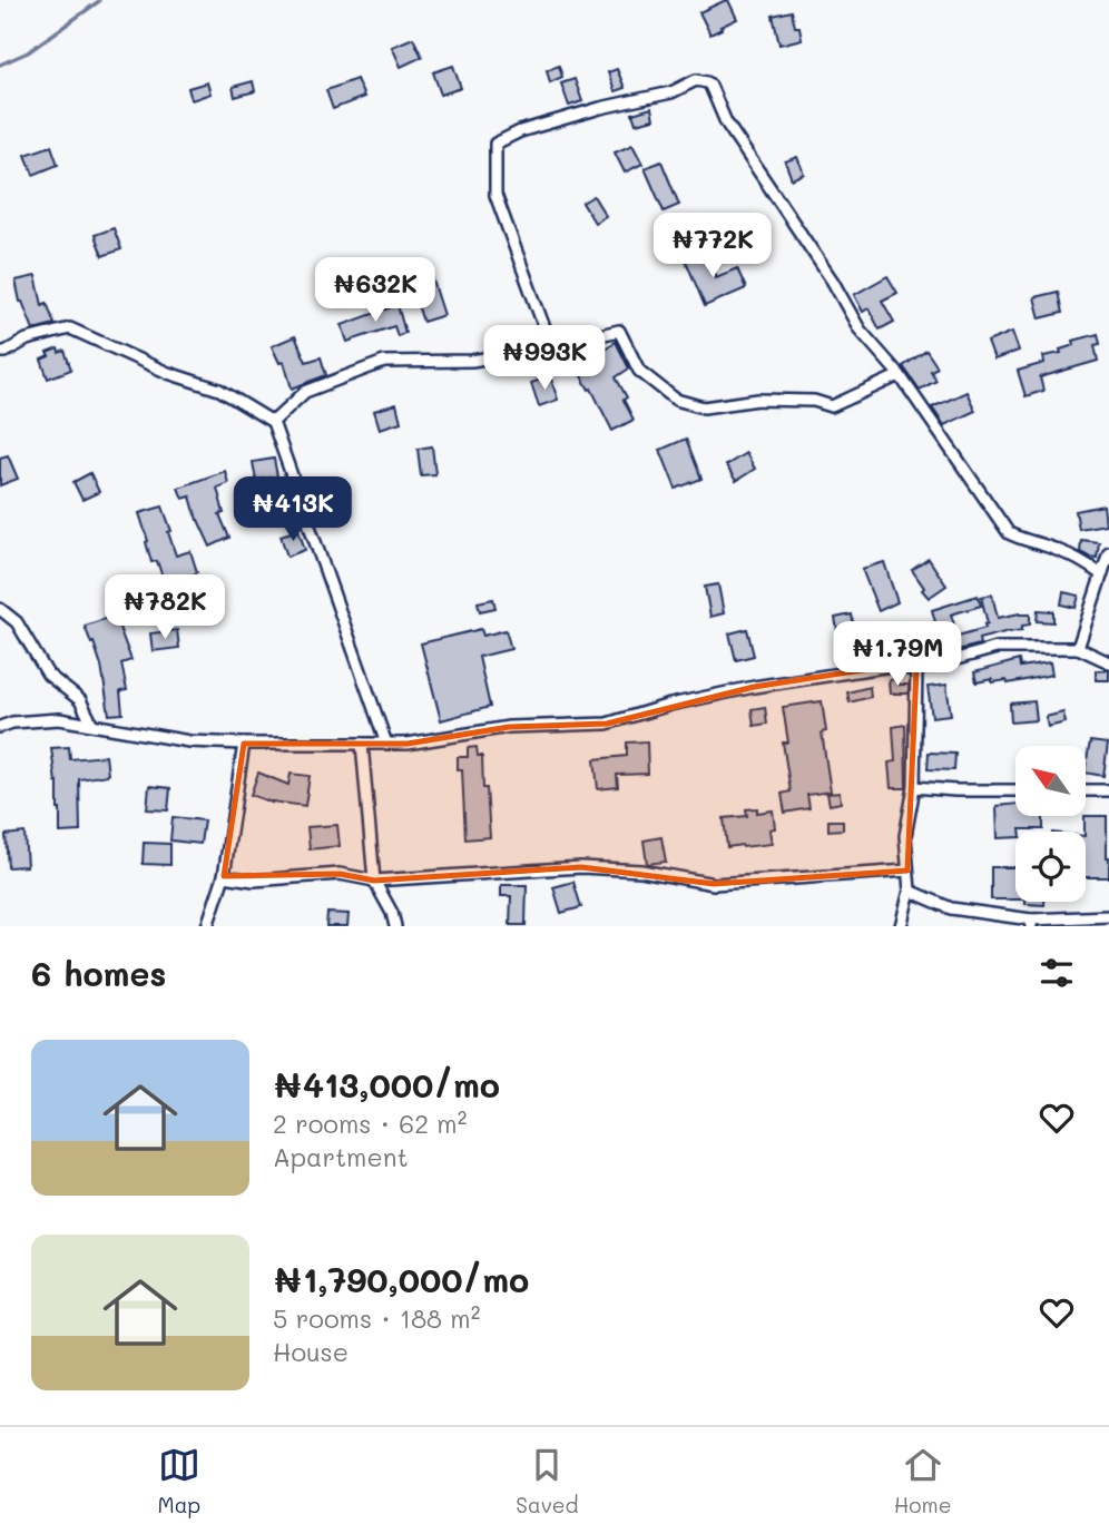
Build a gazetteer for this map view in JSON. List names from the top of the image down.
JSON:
{
  "north": "top left",
  "page": {
    "price": [
      "₦772K",
      "₦632K",
      "₦993K",
      "₦413K",
      "₦782K",
      "₦1.79M"
    ],
    "heading": "6 homes",
    "list": [
      {
        "name": "₦413,000/mo",
        "note": "2 rooms · 62 m² · Apartment"
      },
      {
        "name": "₦1,790,000/mo",
        "note": "5 rooms · 188 m² · House"
      }
    ],
    "tabs": ["Map", "Saved", "Home"]
  }
}
